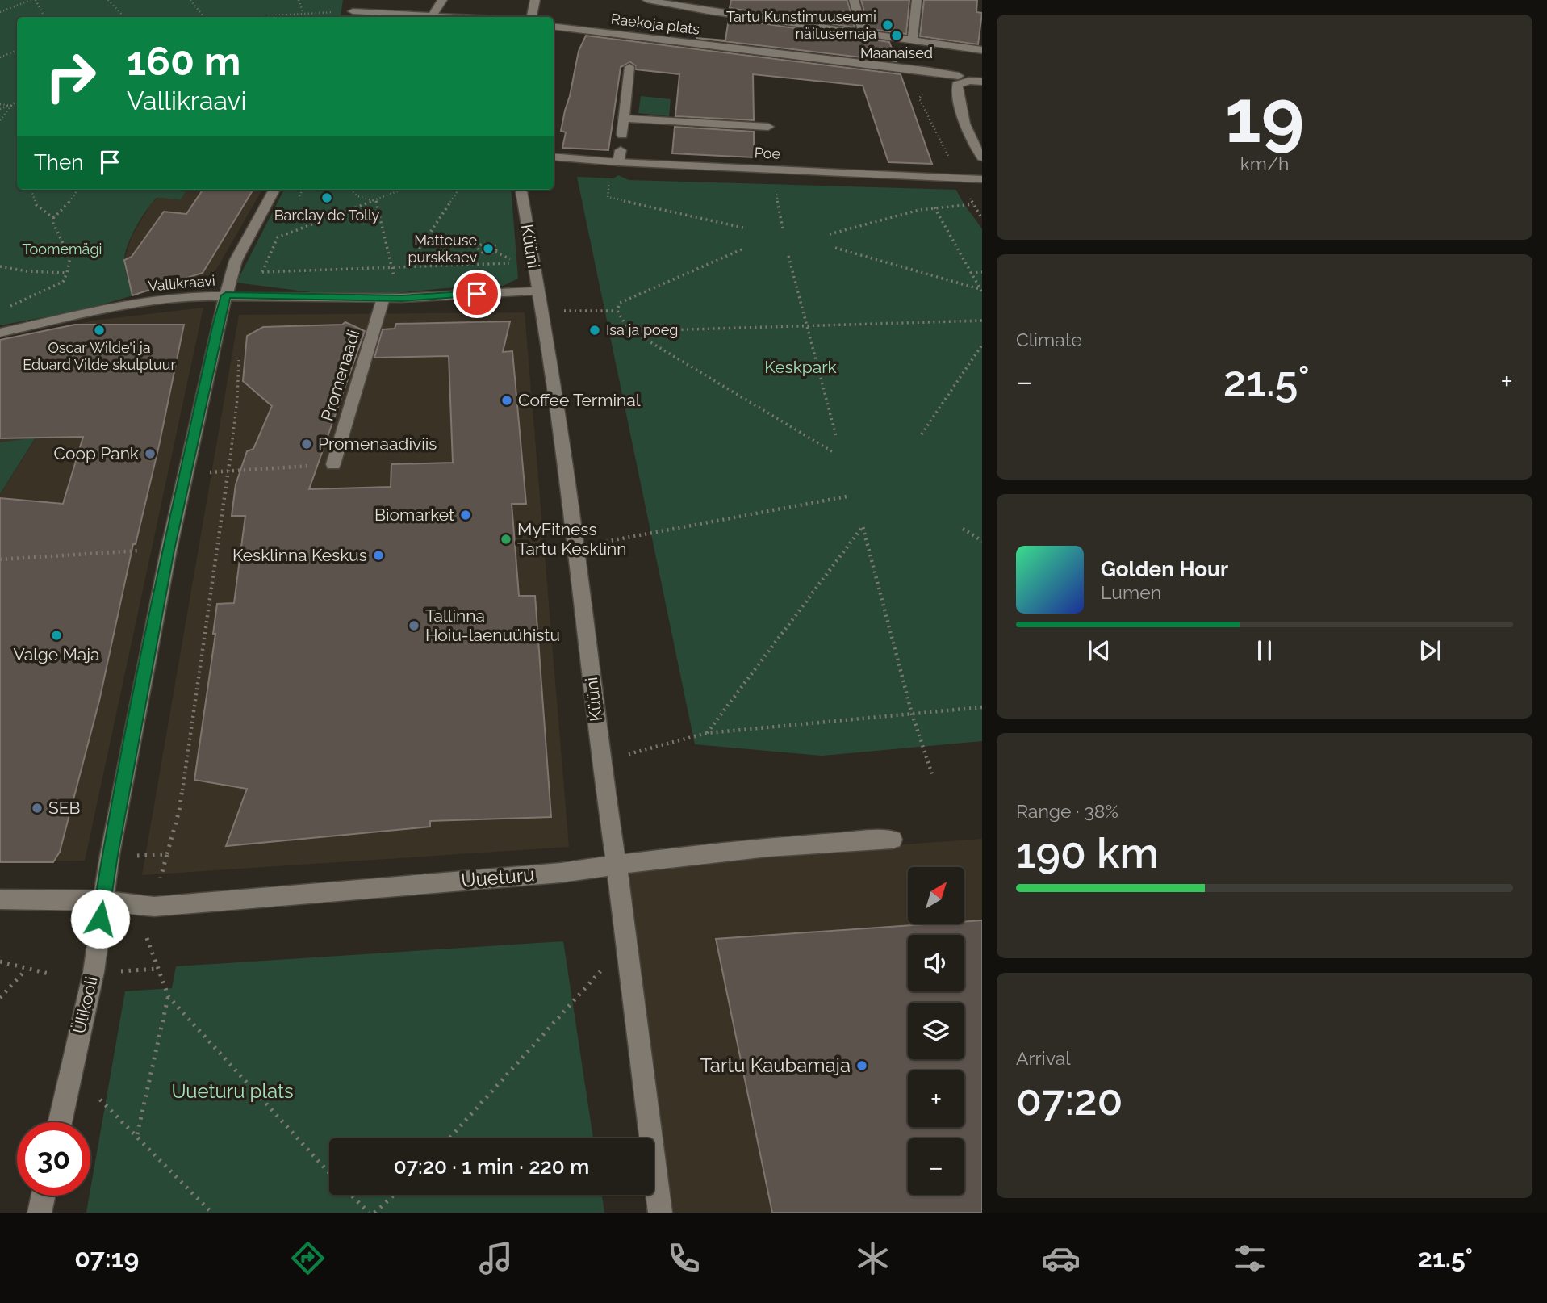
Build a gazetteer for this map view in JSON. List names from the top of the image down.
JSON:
{
  "streets": {
    "street": [
      "Raekoja plats",
      "Poe",
      "Küüni",
      "Vallikraavi",
      "Promenaadi",
      "Uueturu",
      "Ülikooli"
    ]
  },
  "crossings": [
    ["Küüni", "Vallikraavi"],
    ["Küüni", "Uueturu"],
    ["Vallikraavi", "Promenaadi"],
    ["Vallikraavi", "Ülikooli"],
    ["Uueturu", "Ülikooli"]
  ],
  "parks": ["Toomemägi", "Keskpark", "Uueturu plats"],
  "places": [
    "Tartu Kunstimuuseumi näitusemaja",
    "Maanaised",
    "Barclay de Tolly",
    "Matteuse purskkaev",
    "Oscar Wilde'i ja Eduard Vilde skulptuur",
    "Isa ja poeg",
    "Coffee Terminal",
    "Promenaadiviis",
    "Coop Pank",
    "Biomarket",
    "MyFitness Tartu Kesklinn",
    "Kesklinna Keskus",
    "Tallinna Hoiu-laenuühistu",
    "Valge Maja",
    "SEB",
    "Tartu Kaubamaja"
  ],
  "north": "top right",
  "page": {
    "tile": [
      ["19", "km/h"],
      "Climate",
      ["Range · 38%", "190 km"],
      ["Arrival", "07:20"]
    ],
    "turn": ["160 m", "Vallikraavi"],
    "then": "Then",
    "heat": ["−", "21.5°", "+"],
    "song": ["Golden Hour", "Lumen"],
    "map_buttons": ["+", "−"],
    "limit": "30",
    "trip": "07:20 · 1 min · 220 m",
    "tabs": ["07:19", "21.5°"]
  }
}
